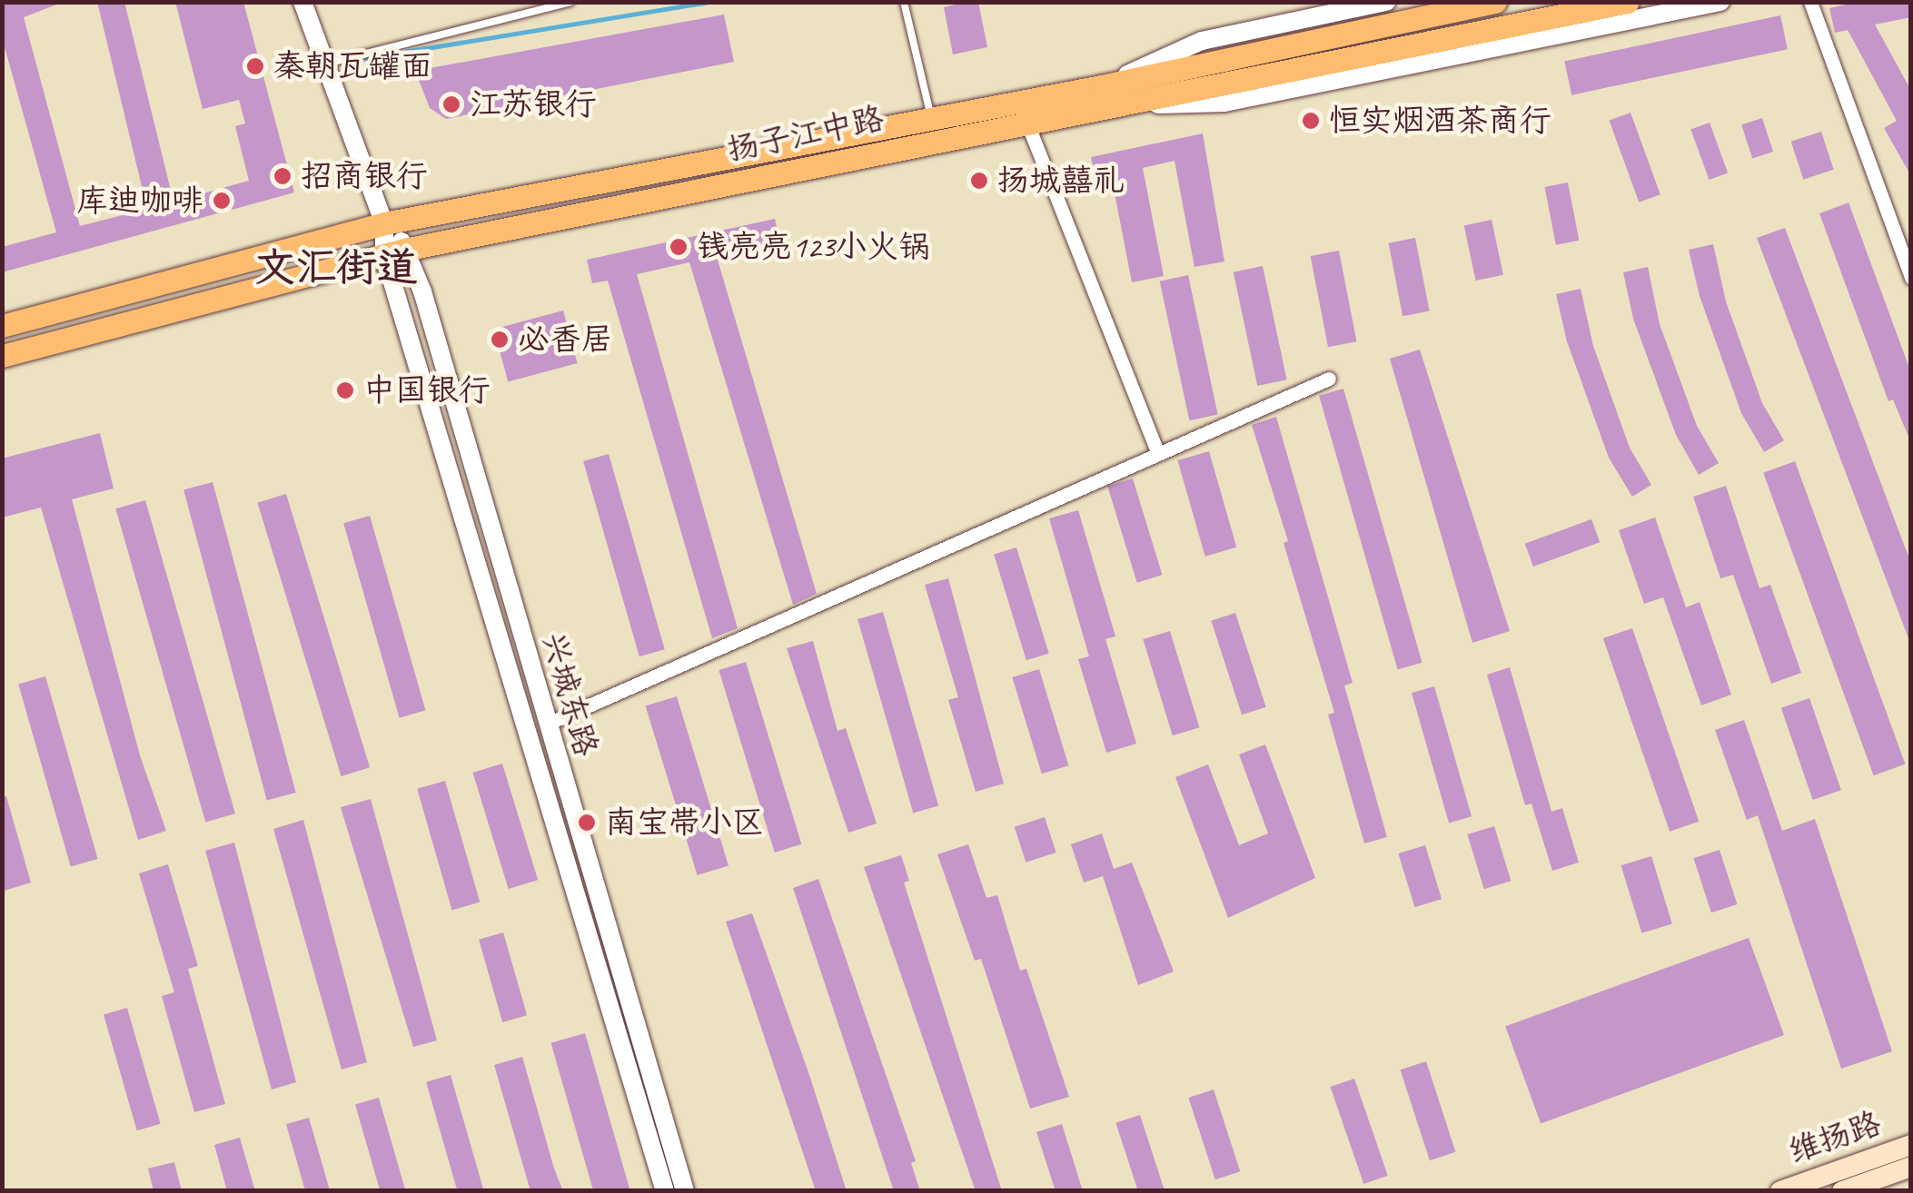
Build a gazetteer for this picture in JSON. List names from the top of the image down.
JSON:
{
  "streets": {
    "main road": ["扬子江中路", "维扬路"],
    "street": ["兴城东路"]
  },
  "crossings": [
    ["扬子江中路", "兴城东路"]
  ],
  "districts": ["文汇街道"],
  "places": [
    "秦朝瓦罐面",
    "江苏银行",
    "恒实烟酒茶商行",
    "招商银行",
    "扬城囍礼",
    "库迪咖啡",
    "钱亮亮123小火锅",
    "必香居",
    "中国银行",
    "南宝带小区"
  ]
}
